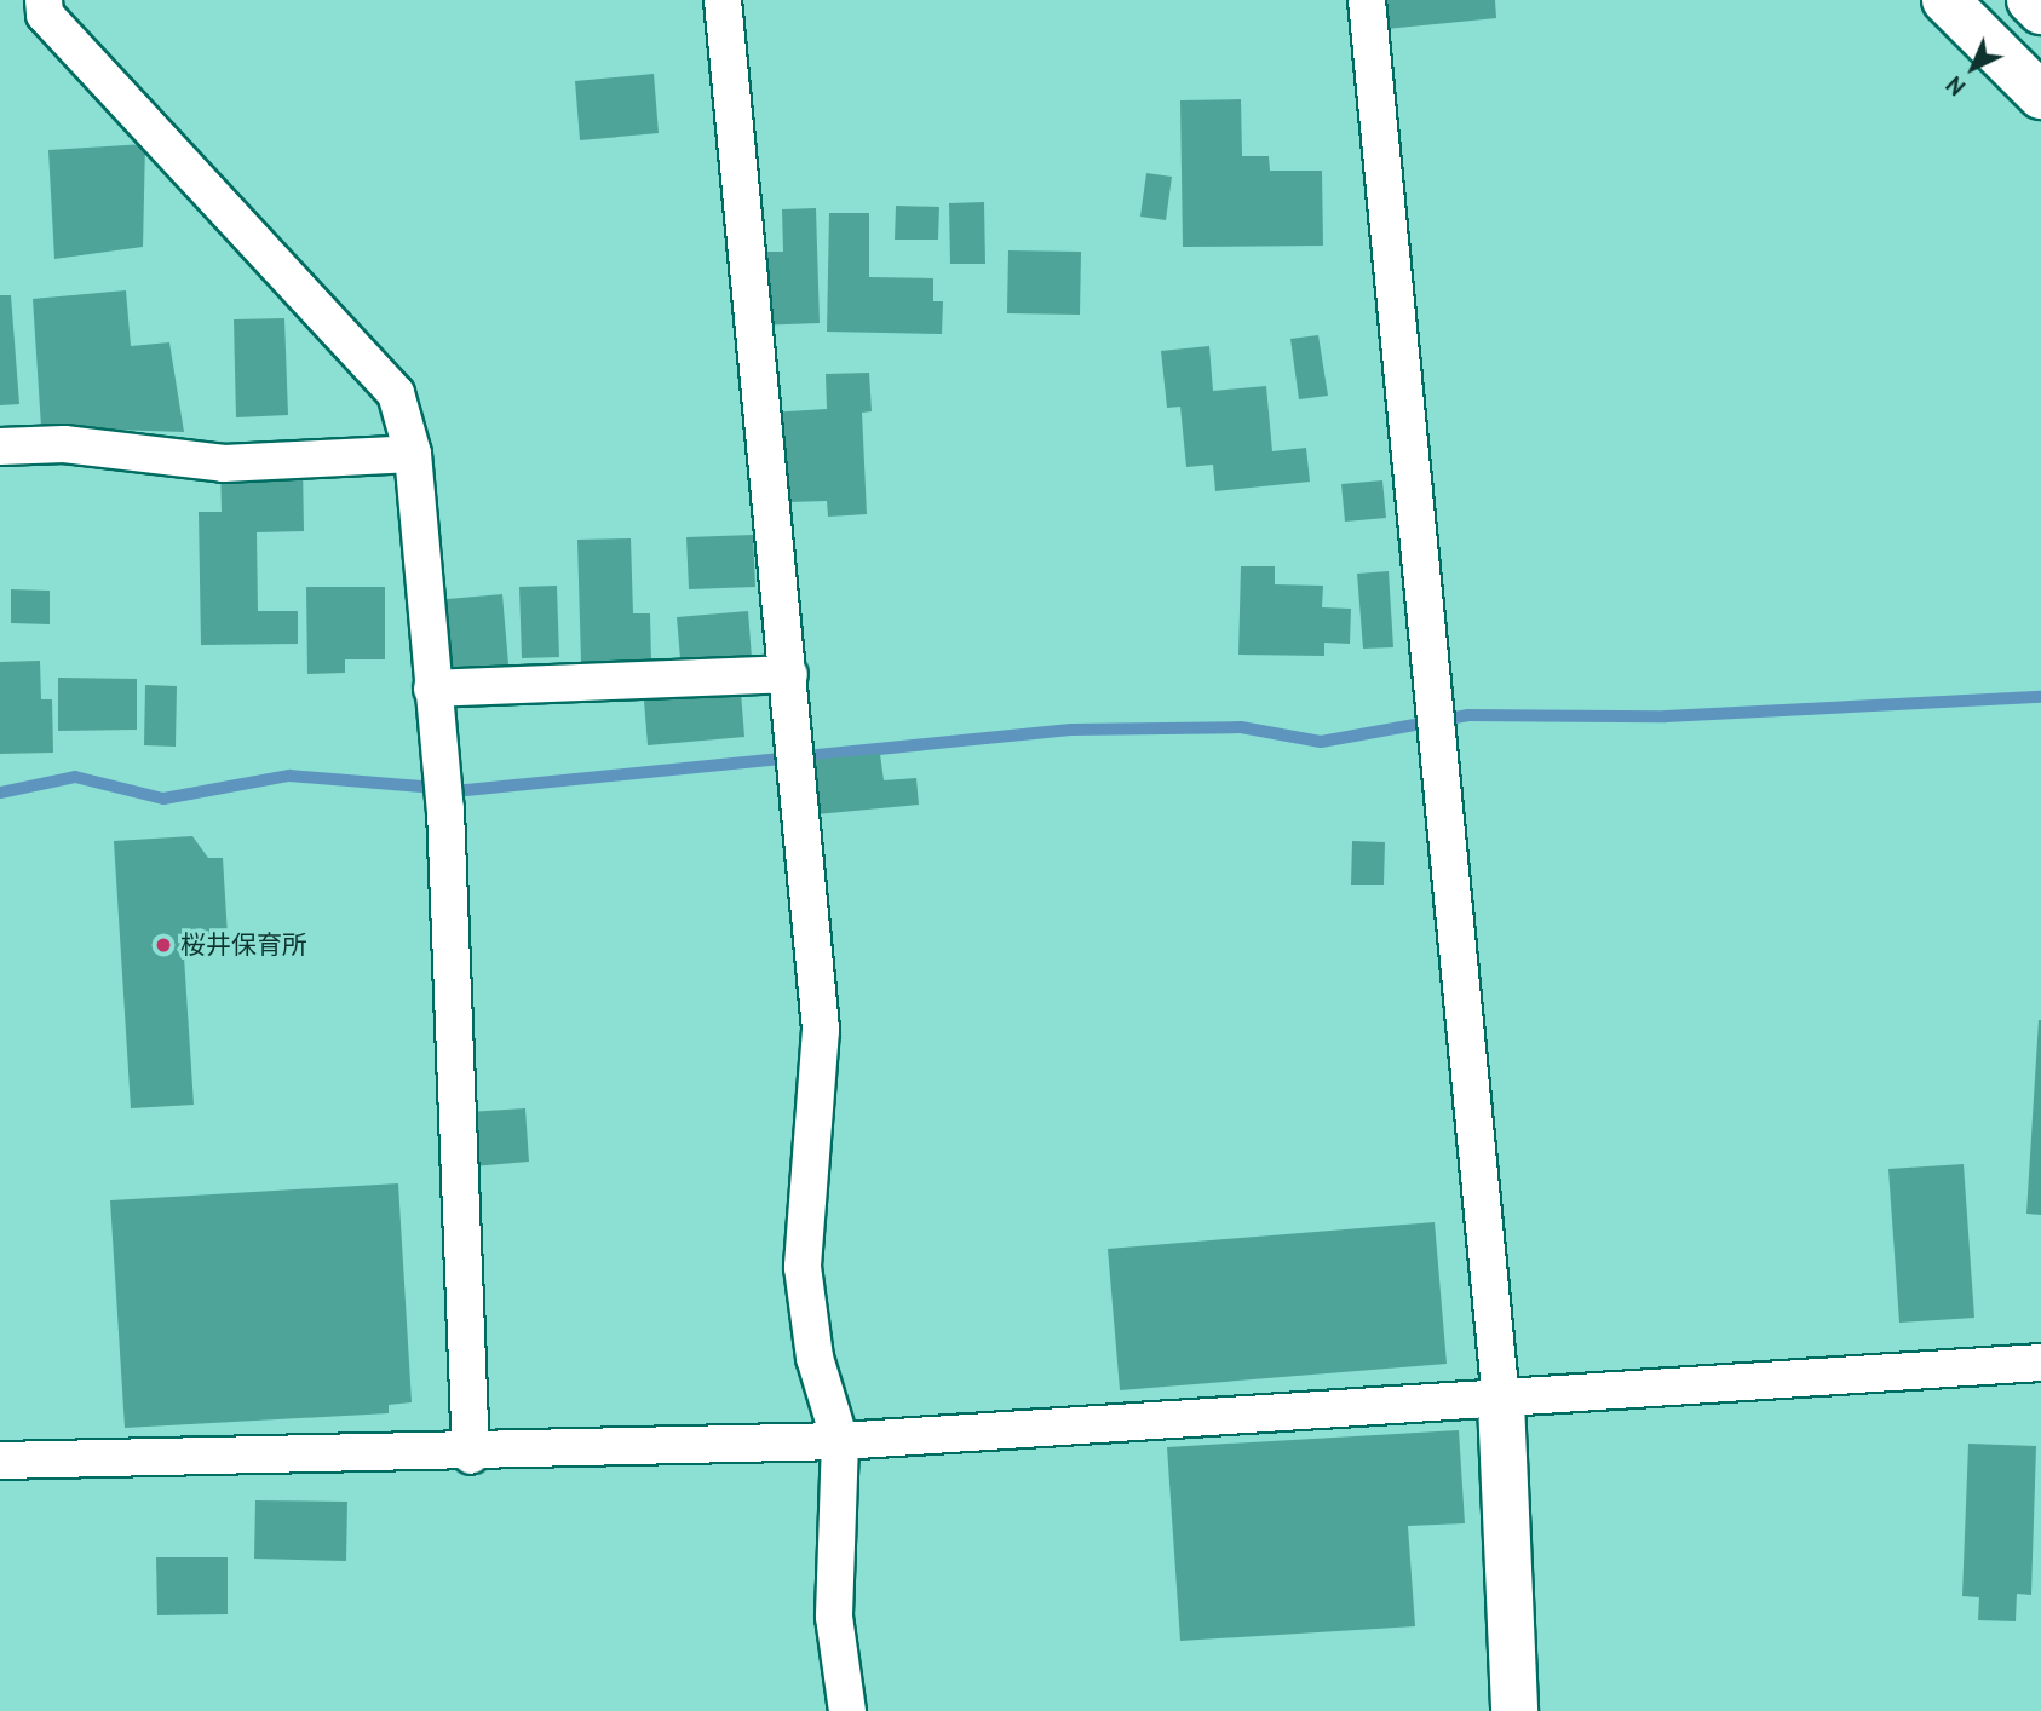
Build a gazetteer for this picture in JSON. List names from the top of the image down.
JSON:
{
  "places": ["桜井保育所"],
  "north": "bottom left"
}
